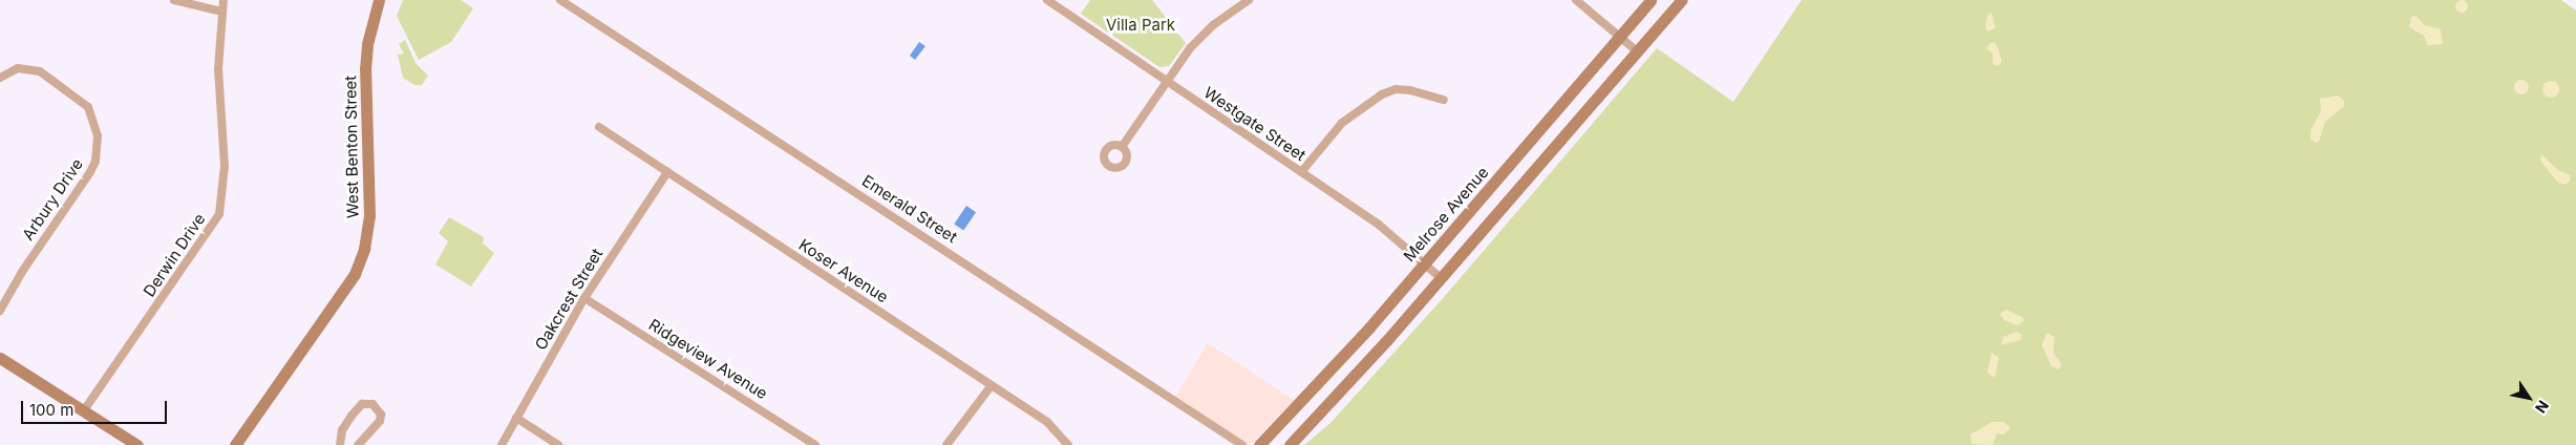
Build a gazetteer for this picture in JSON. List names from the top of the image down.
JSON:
{
  "streets": {
    "main road": ["West Benton Street", "Melrose Avenue"],
    "street": [
      "Westgate Street",
      "Arbury Drive",
      "Emerald Street",
      "Derwin Drive",
      "Koser Avenue",
      "Oakcrest Street",
      "Ridgeview Avenue"
    ]
  },
  "crossings": [
    ["Westgate Street", "Melrose Avenue"],
    ["Koser Avenue", "Oakcrest Street"],
    ["Oakcrest Street", "Ridgeview Avenue"]
  ],
  "parks": ["Villa Park"],
  "scale_bar": "100 m",
  "north": "bottom right"
}
